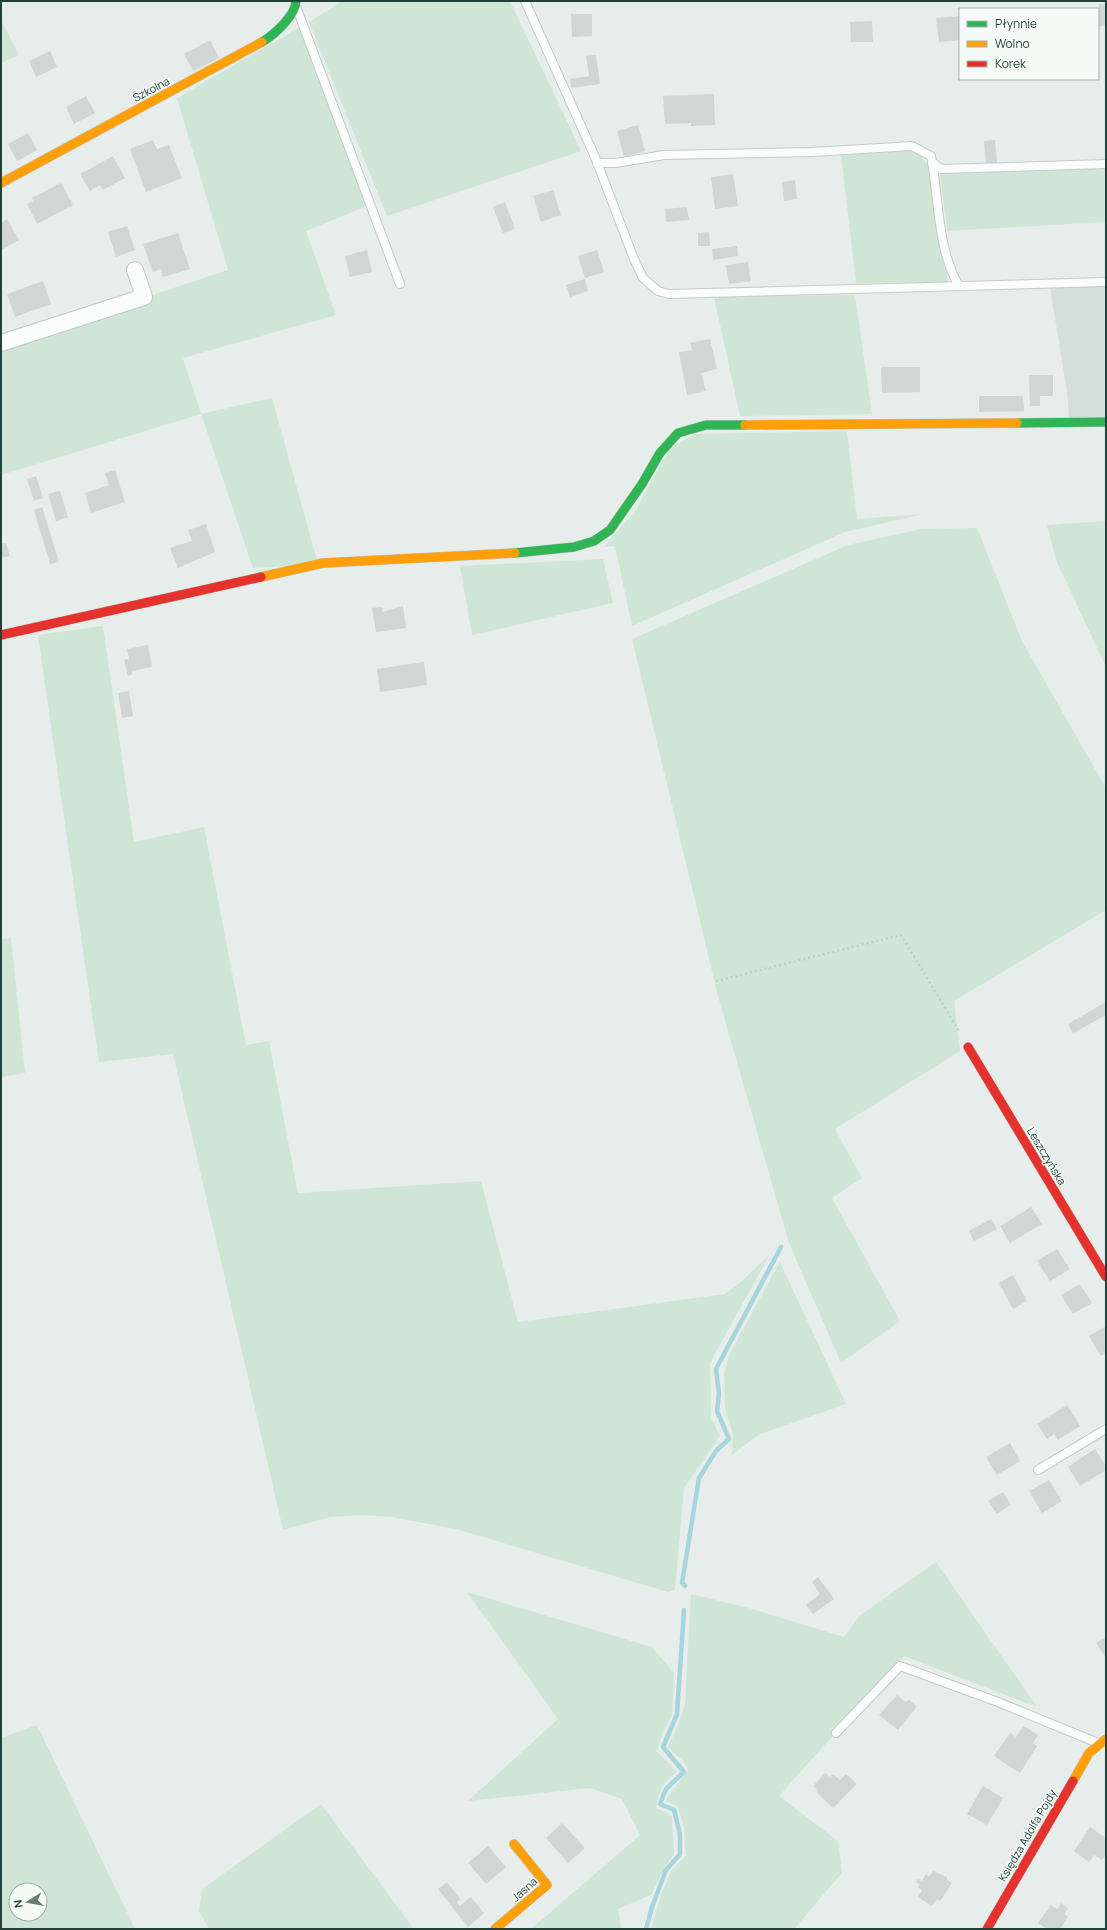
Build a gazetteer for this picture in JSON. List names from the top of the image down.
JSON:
{
  "streets": {
    "street": [
      "Szkolna",
      "Leszczyńska",
      "Księdza Adolfa Pojdy",
      "Jasna"
    ]
  },
  "legend": ["Płynnie", "Wolno", "Korek"],
  "north": "left"
}
